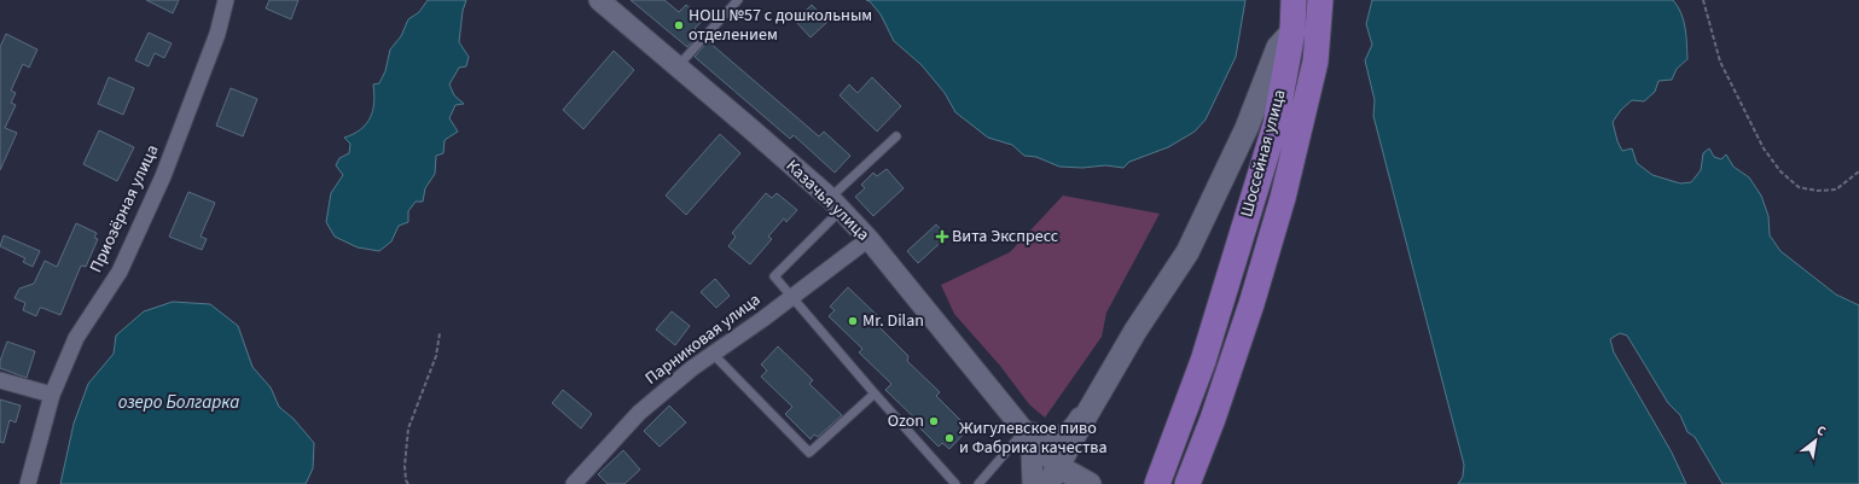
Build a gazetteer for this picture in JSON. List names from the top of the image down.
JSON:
{
  "streets": {
    "main road": ["Шоссейная улица", "Казачья улица"],
    "street": ["Приозёрная улица", "Парниковая улица"]
  },
  "crossings": [
    ["Шоссейная улица", "Казачья улица"],
    ["Казачья улица", "Парниковая улица"]
  ],
  "water": ["озеро Болгарка"],
  "places": {
    "other": [
      "НОШ №57 с дошкольным отделением",
      "Mr. Dilan",
      "Ozon",
      "Жигулевское пиво и Фабрика качества"
    ],
    "health": ["Вита Экспресс"]
  },
  "north": "top right"
}
